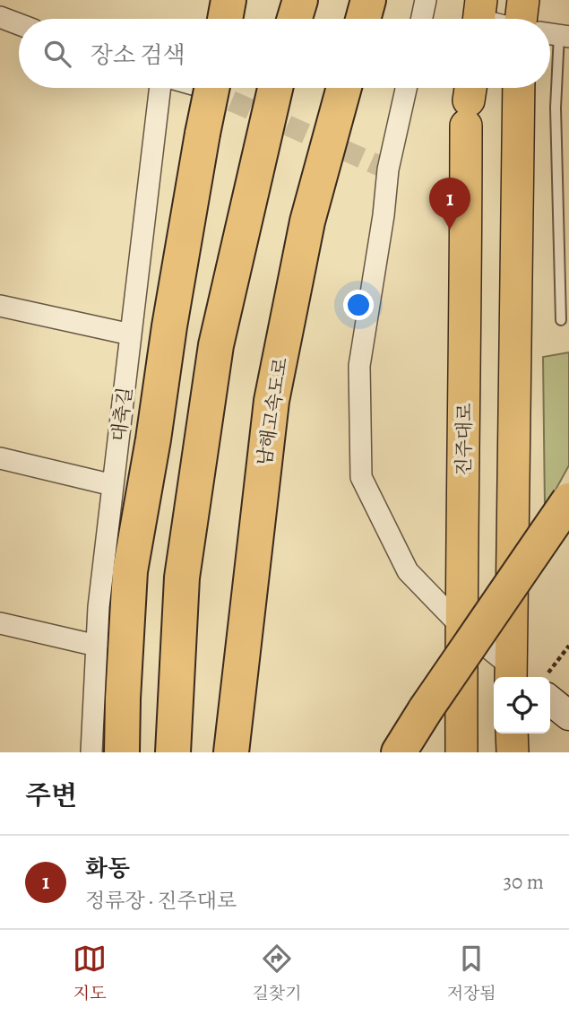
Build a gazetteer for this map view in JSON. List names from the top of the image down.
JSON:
{
  "streets": {
    "highway": ["남해고속도로"],
    "main road": ["진주대로"],
    "street": ["대축길"]
  },
  "page": {
    "search": "장소 검색",
    "pins": "1",
    "heading": "주변",
    "list": [
      {
        "mark": "1",
        "name": "화동",
        "note": "정류장 · 진주대로",
        "value": "30 m"
      }
    ],
    "nav": ["지도", "길찾기", "저장됨"]
  }
}
